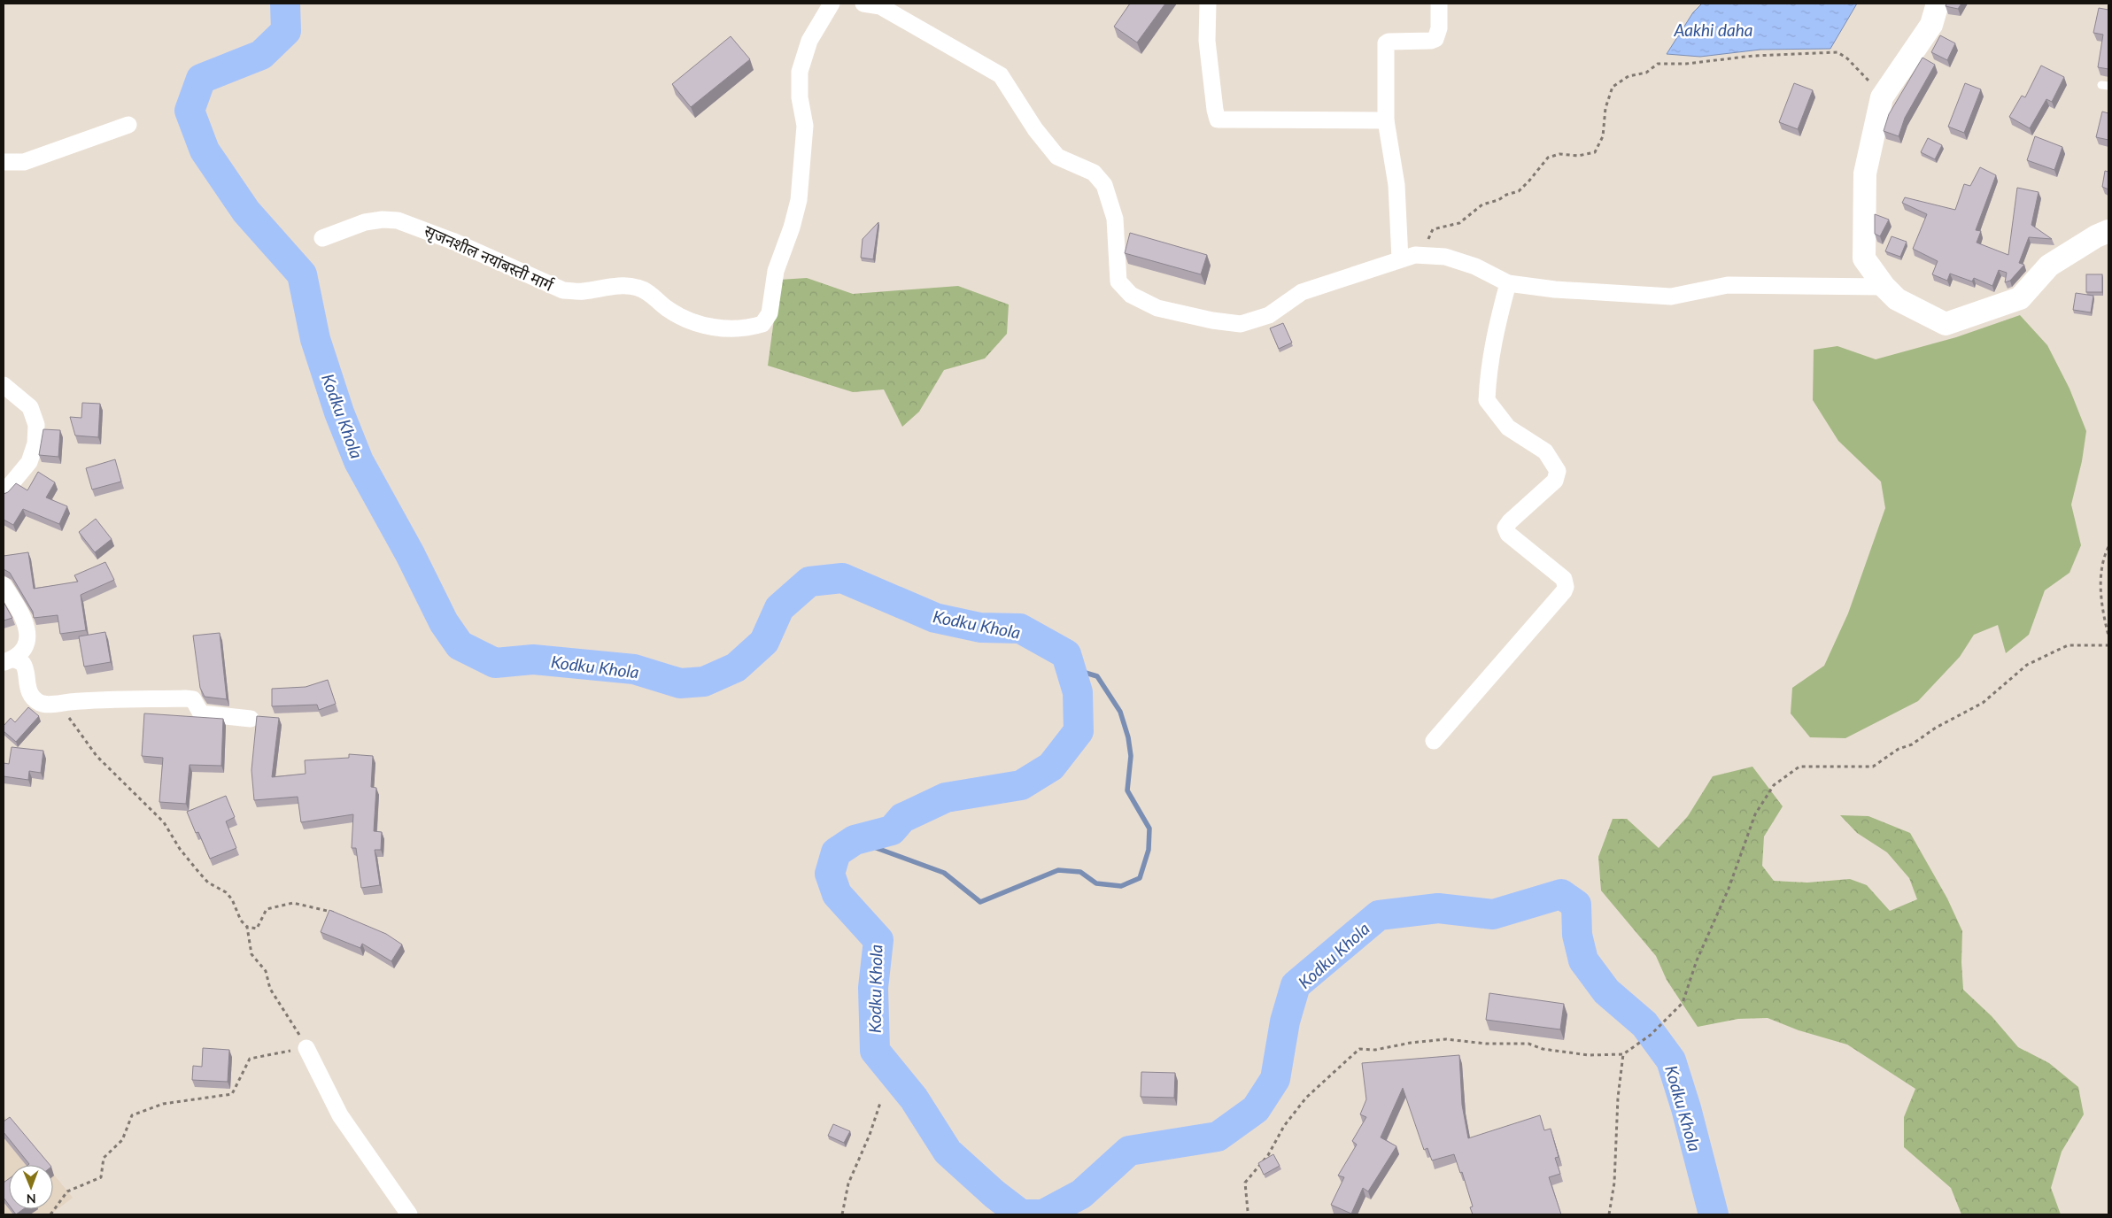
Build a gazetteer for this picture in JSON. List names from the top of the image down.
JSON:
{
  "streets": {
    "street": ["सृजनशील नयांबस्ती मार्ग"]
  },
  "water": ["Aakhi daha", "Kodku Khola"],
  "north": "bottom"
}
